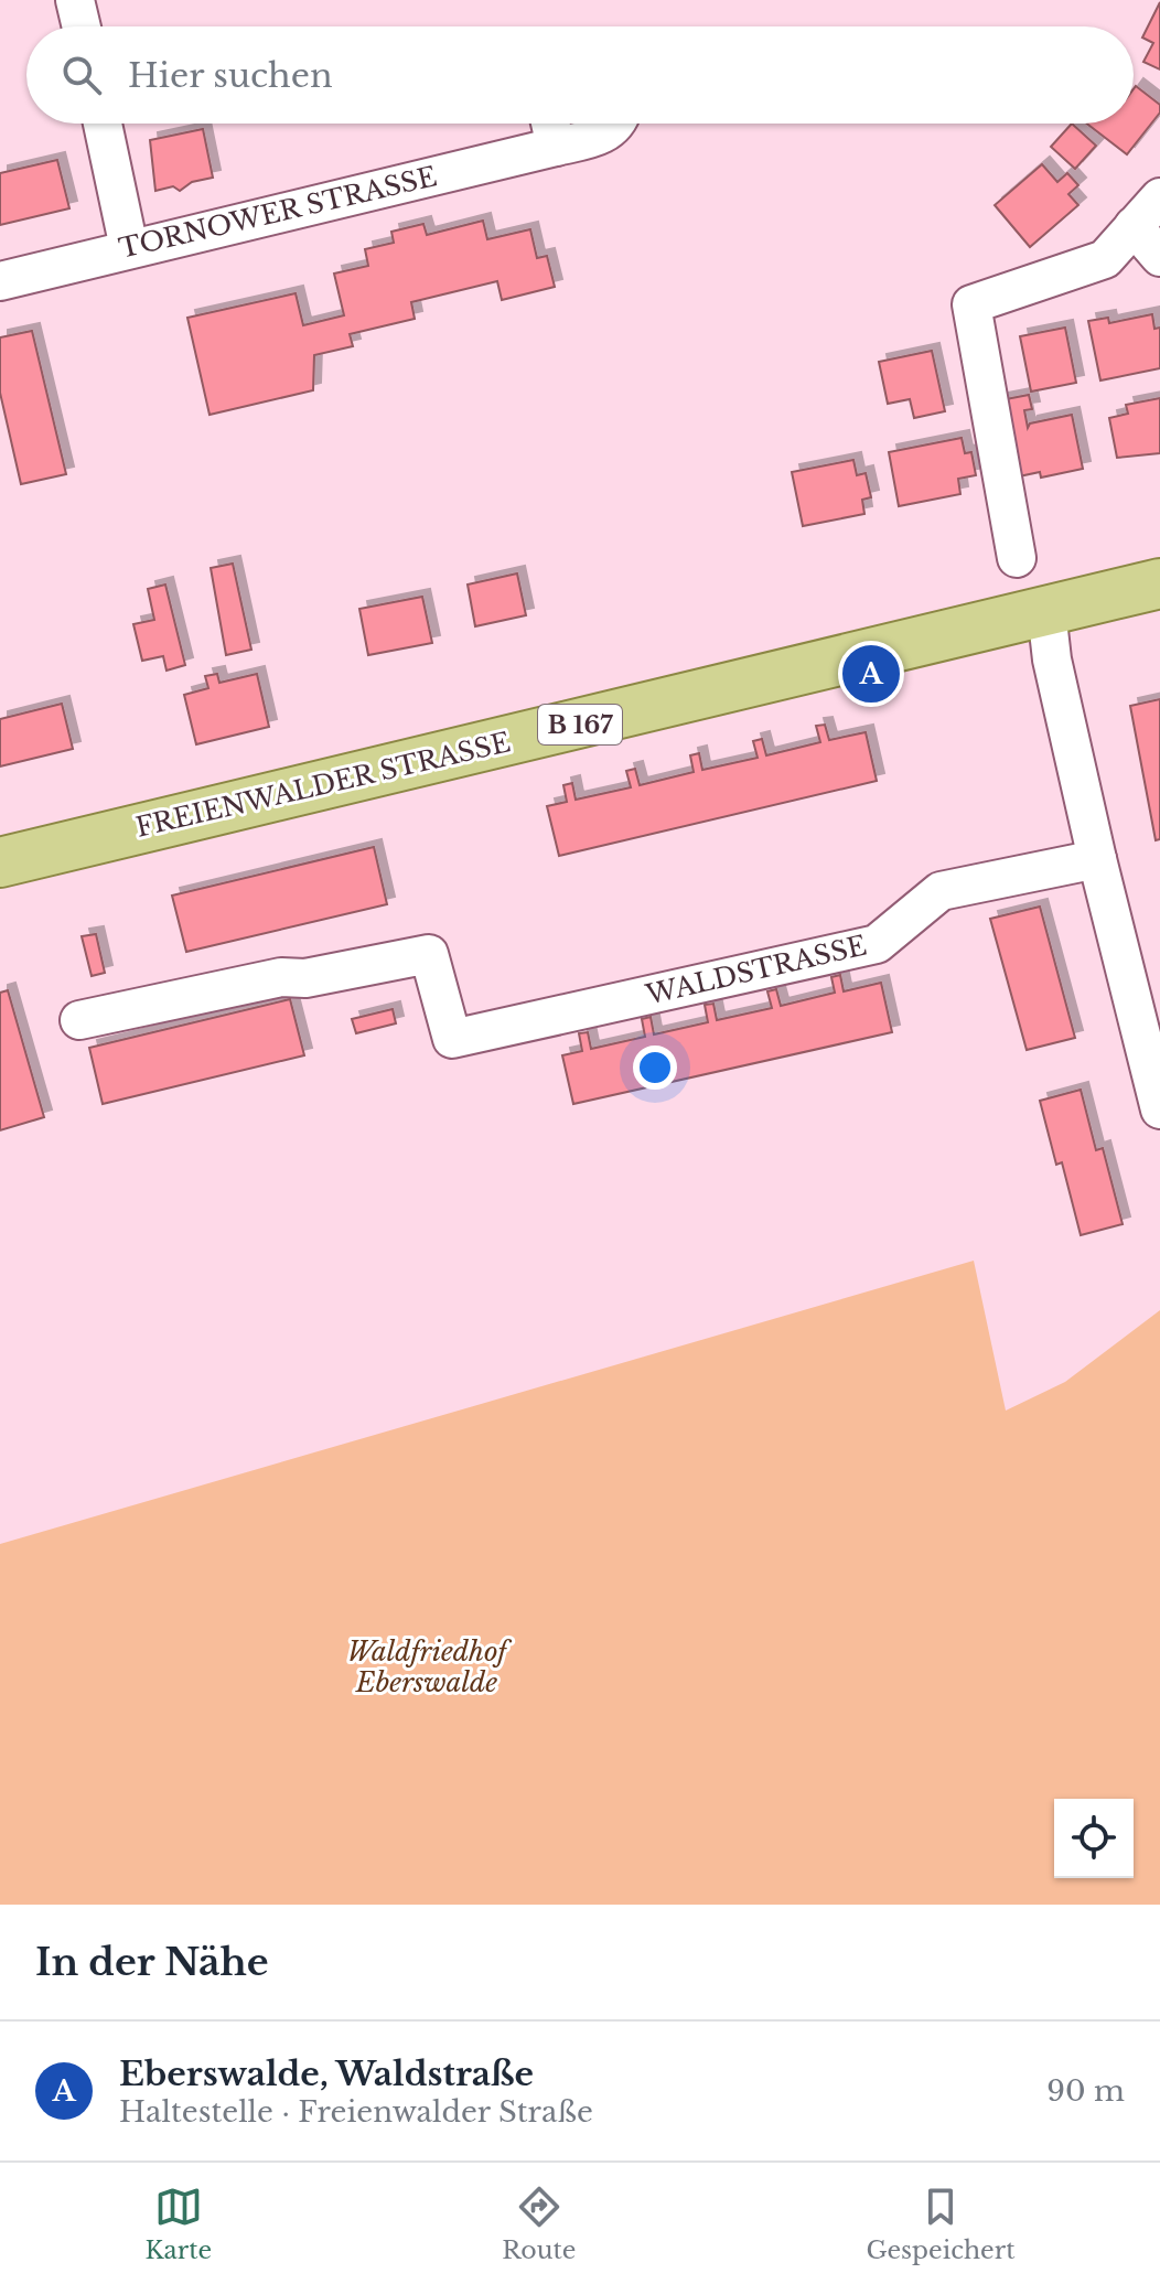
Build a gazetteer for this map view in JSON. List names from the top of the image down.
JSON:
{
  "streets": {
    "main road": ["B 167", "FREIENWALDER STRASSE"],
    "street": ["TORNOWER STRASSE", "WALDSTRASSE"]
  },
  "parks": ["Waldfriedhof Eberswalde"],
  "page": {
    "search": "Hier suchen",
    "pins": "A",
    "heading": "In der Nähe",
    "list": [
      {
        "mark": "A",
        "name": "Eberswalde, Waldstraße",
        "note": "Haltestelle · Freienwalder Straße",
        "value": "90 m"
      }
    ],
    "nav": ["Karte", "Route", "Gespeichert"]
  }
}
